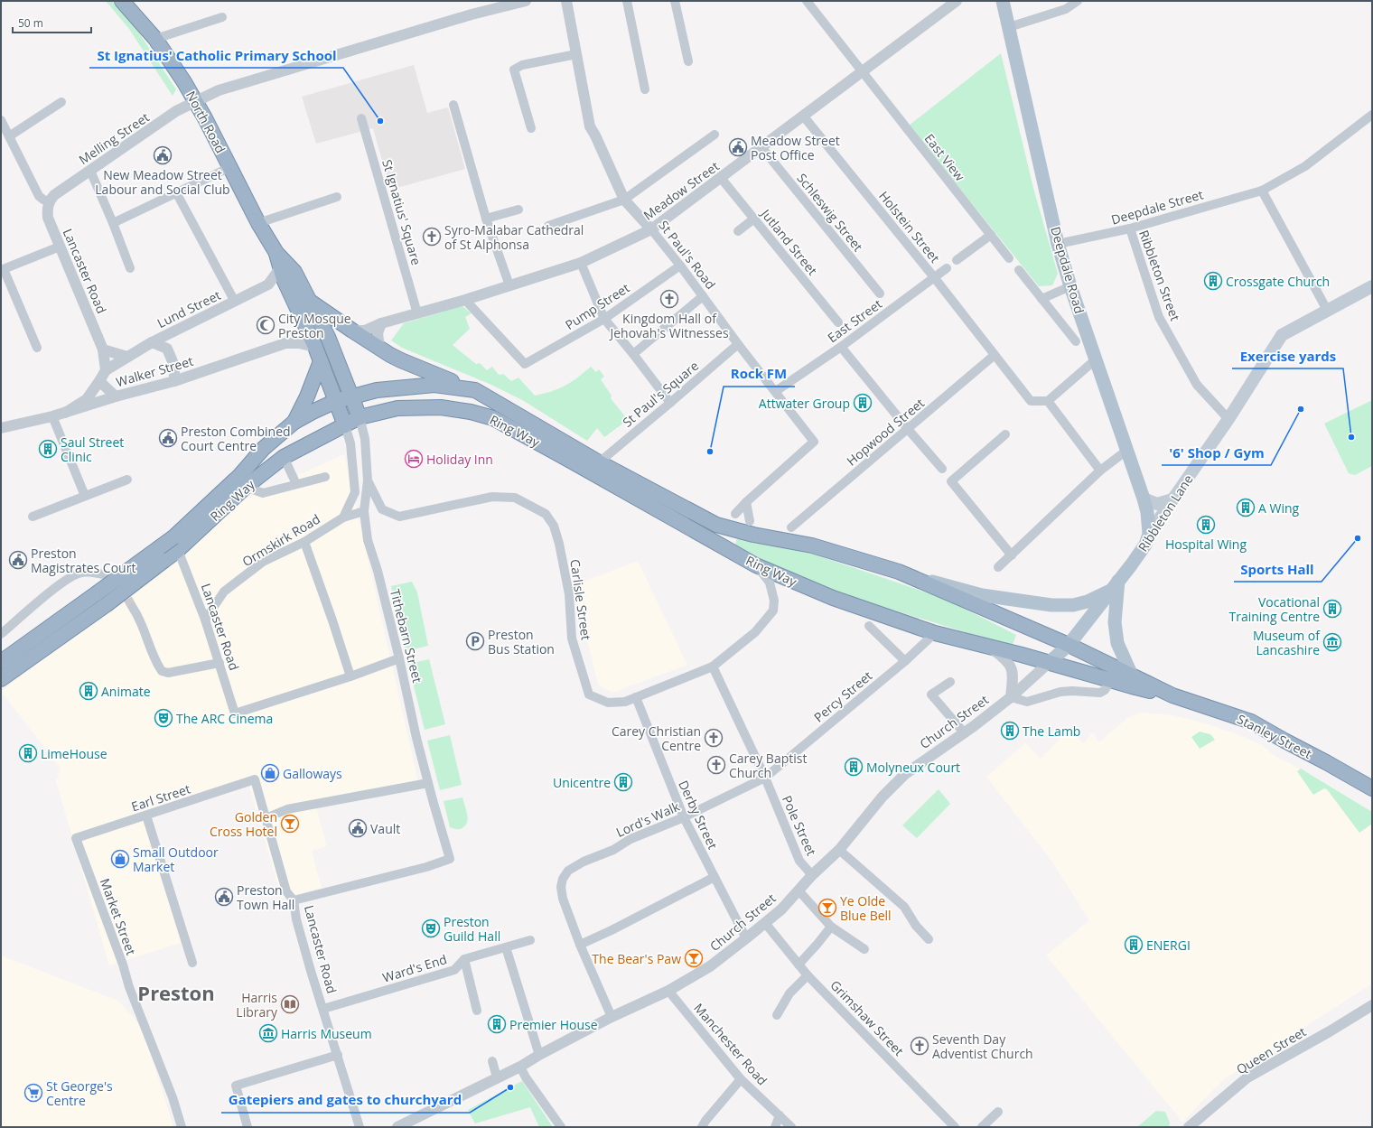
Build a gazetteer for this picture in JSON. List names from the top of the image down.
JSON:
{
  "streets": {
    "highway": ["North Road", "Ring Way", "Stanley Street"],
    "main road": ["Deepdale Road", "Ribbleton Lane"],
    "street": [
      "Melling Street",
      "East View",
      "Meadow Street",
      "Deepdale Street",
      "St Ignatius' Square",
      "Schleswig Street",
      "Holstein Street",
      "Jutland Street",
      "St Paul's Road",
      "Lancaster Road",
      "Ribbleton Street",
      "Pump Street",
      "Lund Street",
      "East Street",
      "Walker Street",
      "St Paul's Square",
      "Hopwood Street",
      "Ormskirk Road",
      "Carlisle Street",
      "Tithebarn Street",
      "Percy Street",
      "Church Street",
      "Earl Street",
      "Derby Street",
      "Lord's Walk",
      "Pole Street",
      "Market Street",
      "Ward's End",
      "Grimshaw Street",
      "Manchester Road",
      "Queen Street"
    ]
  },
  "crossings": [
    ["North Road", "Melling Street"],
    ["North Road", "Lund Street"],
    ["North Road", "Walker Street"],
    ["North Road", "Ring Way"],
    ["North Road", "Tithebarn Street"],
    ["Melling Street", "Lancaster Road"],
    ["East View", "Meadow Street"],
    ["Meadow Street", "St Ignatius' Square"],
    ["Meadow Street", "Schleswig Street"],
    ["Meadow Street", "Holstein Street"],
    ["Meadow Street", "Jutland Street"],
    ["Meadow Street", "St Paul's Road"],
    ["Meadow Street", "Pump Street"],
    ["Deepdale Street", "Deepdale Road"],
    ["Deepdale Street", "Ribbleton Street"],
    ["Holstein Street", "East Street"],
    ["Holstein Street", "Hopwood Street"],
    ["St Paul's Road", "Pump Street"],
    ["St Paul's Road", "East Street"],
    ["St Paul's Road", "St Paul's Square"],
    ["Deepdale Road", "Ribbleton Lane"],
    ["Lancaster Road", "Lund Street"],
    ["Lancaster Road", "Ring Way"],
    ["Lancaster Road", "Ormskirk Road"],
    ["Lancaster Road", "Tithebarn Street"],
    ["Lancaster Road", "Earl Street"],
    ["Lancaster Road", "Ward's End"],
    ["Ribbleton Street", "Ribbleton Lane"],
    ["St Paul's Square", "Ring Way"],
    ["Ring Way", "Ribbleton Lane"],
    ["Ring Way", "Carlisle Street"],
    ["Ring Way", "Tithebarn Street"],
    ["Ring Way", "Percy Street"],
    ["Ring Way", "Church Street"],
    ["Ring Way", "Stanley Street"],
    ["Ribbleton Lane", "Church Street"],
    ["Ribbleton Lane", "Stanley Street"],
    ["Ormskirk Road", "Tithebarn Street"],
    ["Carlisle Street", "Tithebarn Street"],
    ["Carlisle Street", "Derby Street"],
    ["Carlisle Street", "Pole Street"],
    ["Percy Street", "Lord's Walk"],
    ["Percy Street", "Pole Street"],
    ["Church Street", "Stanley Street"],
    ["Church Street", "Derby Street"],
    ["Church Street", "Lord's Walk"],
    ["Church Street", "Pole Street"],
    ["Church Street", "Grimshaw Street"],
    ["Church Street", "Manchester Road"],
    ["Earl Street", "Market Street"],
    ["Derby Street", "Lord's Walk"],
    ["Lord's Walk", "Pole Street"]
  ],
  "districts": ["Preston"],
  "places": {
    "other": [
      "St Ignatius' Catholic Primary School",
      "'6' Shop / Gym",
      "Exercise yards",
      "Rock FM",
      "Sports Hall",
      "Gatepiers and gates to churchyard"
    ],
    "public building": [
      "Meadow Street Post Office",
      "New Meadow Street Labour and Social Club",
      "Preston Combined Court Centre",
      "Preston Magistrates Court",
      "Vault",
      "Preston Town Hall"
    ],
    "church": [
      "Syro-Malabar Cathedral of St Alphonsa",
      "Kingdom Hall of Jehovah's Witnesses",
      "Carey Christian Centre",
      "Carey Baptist Church",
      "Seventh Day Adventist Church"
    ],
    "building": [
      "Crossgate Church",
      "Attwater Group",
      "Saul Street Clinic",
      "A Wing",
      "Hospital Wing",
      "Vocational Training Centre",
      "Animate",
      "The Lamb",
      "LimeHouse",
      "Molyneux Court",
      "Unicentre",
      "ENERGI",
      "Premier House"
    ],
    "mosque": ["City Mosque Preston"],
    "hotel": ["Holiday Inn"],
    "parking": ["Preston Bus Station"],
    "museum": ["Museum of Lancashire", "Harris Museum"],
    "theatre": ["The ARC Cinema", "Preston Guild Hall"],
    "shop": ["Galloways", "Small Outdoor Market"],
    "bar": ["Golden Cross Hotel", "Ye Olde Blue Bell", "The Bear's Paw"],
    "library": ["Harris Library"],
    "supermarket": ["St George's Centre"]
  },
  "scale_bar": "50 m"
}
